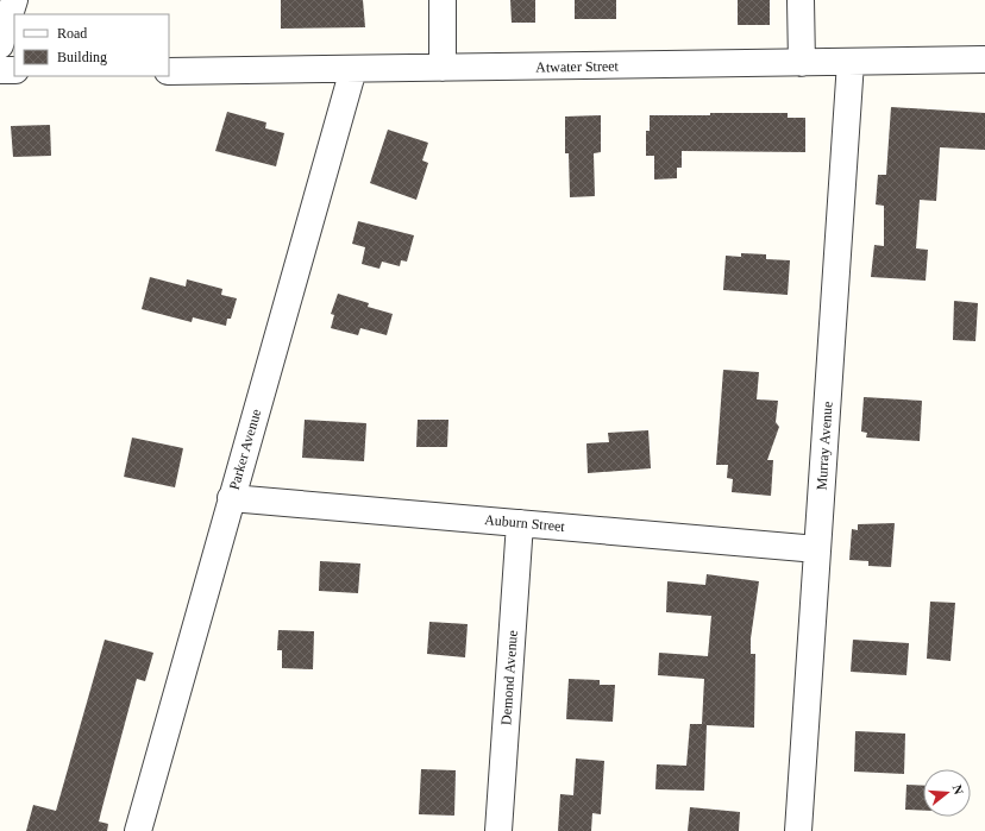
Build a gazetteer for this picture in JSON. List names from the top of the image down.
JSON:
{
  "streets": {
    "street": [
      "Atwater Street",
      "Murray Avenue",
      "Parker Avenue",
      "Auburn Street",
      "Demond Avenue"
    ]
  },
  "crossings": [
    ["Atwater Street", "Murray Avenue"],
    ["Atwater Street", "Parker Avenue"],
    ["Murray Avenue", "Auburn Street"],
    ["Parker Avenue", "Auburn Street"],
    ["Auburn Street", "Demond Avenue"]
  ],
  "legend": ["Road", "Building"],
  "north": "right"
}
